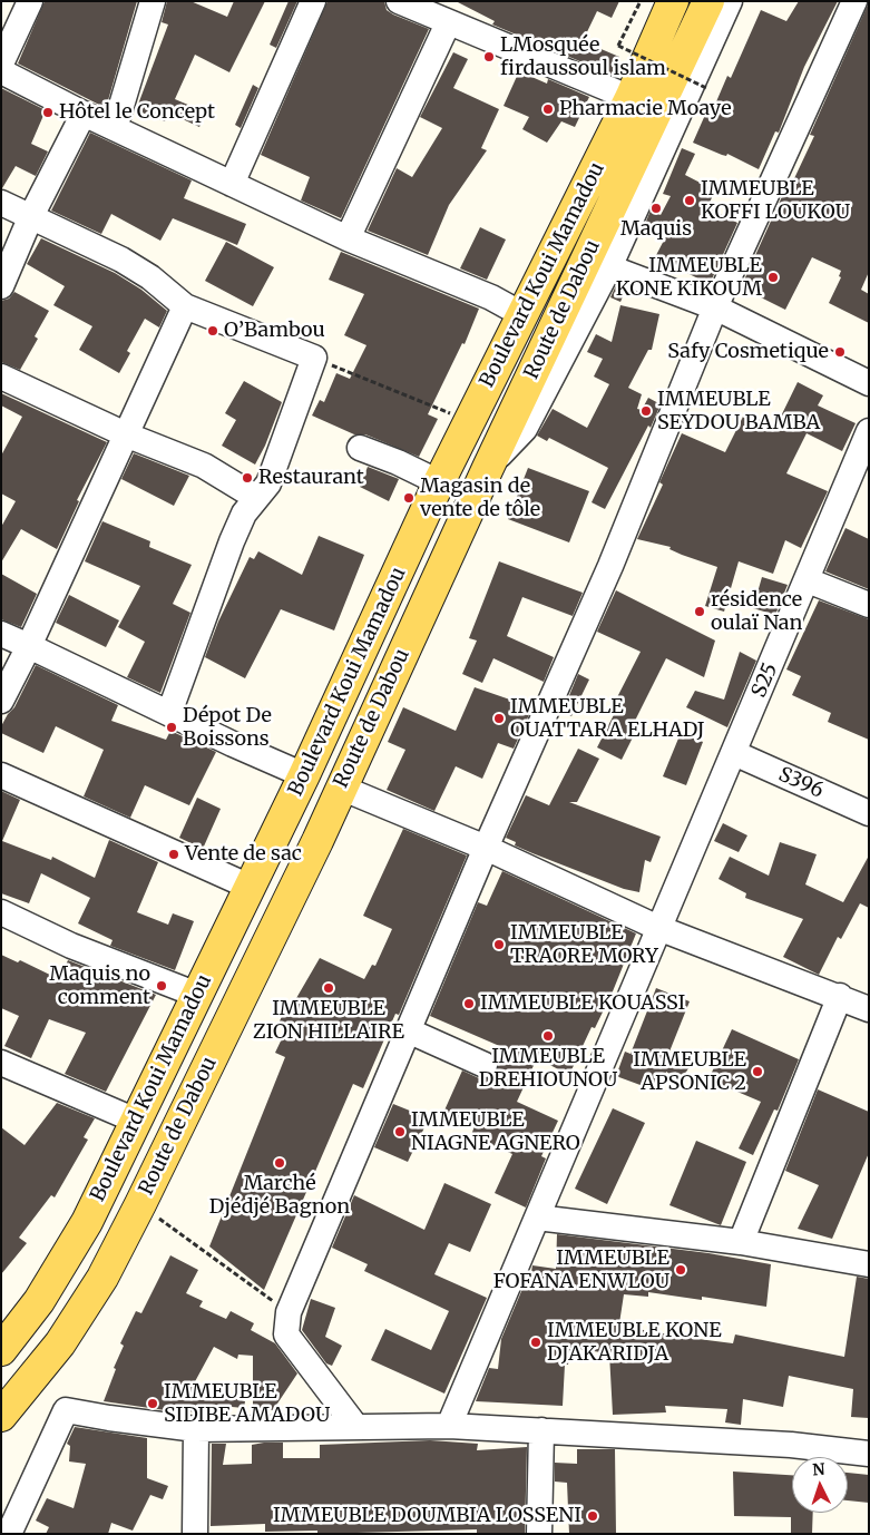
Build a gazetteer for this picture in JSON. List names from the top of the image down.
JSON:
{
  "streets": {
    "main road": ["Boulevard Koui Mamadou", "Route de Dabou"],
    "street": ["S25", "S396"]
  },
  "crossings": [
    ["S25", "S396"]
  ],
  "places": [
    "LMosquée firdaussoul islam",
    "Pharmacie Moaye",
    "Hôtel le Concept",
    "IMMEUBLE KOFFI LOUKOU",
    "Maquis",
    "IMMEUBLE KONE KIKOUM",
    "O’Bambou",
    "Safy Cosmetique",
    "IMMEUBLE SEYDOU BAMBA",
    "Restaurant",
    "Magasin de vente de tôle",
    "résidence oulaï Nan",
    "IMMEUBLE OUATTARA ELHADJ",
    "Dépot De Boissons",
    "Vente de sac",
    "IMMEUBLE TRAORE MORY",
    "Maquis no comment",
    "IMMEUBLE ZION HILLAIRE",
    "IMMEUBLE KOUASSI",
    "IMMEUBLE DREHIOUNOU",
    "IMMEUBLE APSONIC 2",
    "IMMEUBLE NIAGNE AGNERO",
    "Marché Djédjé Bagnon",
    "IMMEUBLE FOFANA ENWLOU",
    "IMMEUBLE KONE DJAKARIDJA",
    "IMMEUBLE SIDIBE AMADOU",
    "IMMEUBLE DOUMBIA LOSSENI"
  ],
  "north": "top"
}
